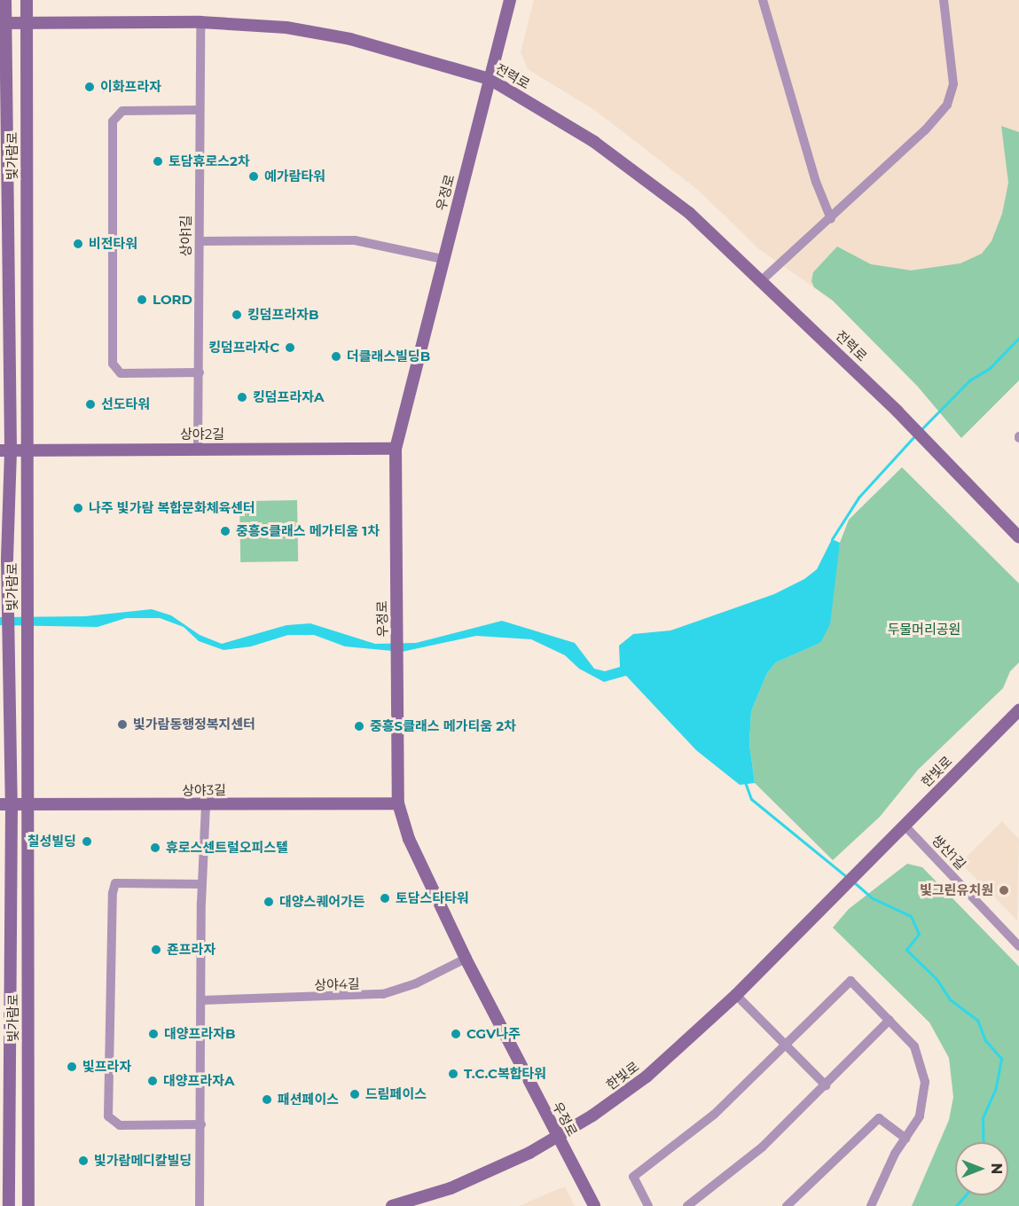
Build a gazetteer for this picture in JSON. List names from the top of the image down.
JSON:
{
  "streets": {
    "street": [
      "전력로",
      "빛가람로",
      "우정로",
      "상야1길",
      "상야2길",
      "한빛로",
      "상야3길",
      "쌍산1길",
      "상야4길"
    ]
  },
  "crossings": [
    ["전력로", "빛가람로"],
    ["전력로", "우정로"],
    ["전력로", "상야1길"],
    ["빛가람로", "상야2길"],
    ["빛가람로", "상야3길"],
    ["우정로", "상야2길"],
    ["우정로", "한빛로"],
    ["우정로", "상야3길"],
    ["우정로", "상야4길"],
    ["상야1길", "상야2길"],
    ["한빛로", "쌍산1길"]
  ],
  "parks": ["두물머리공원"],
  "places": [
    "이화프라자",
    "토담휴로스2차",
    "예가람타워",
    "비전타워",
    "LORD",
    "킹덤프라자B",
    "킹덤프라자C",
    "더클래스빌딩B",
    "킹덤프라자A",
    "선도타워",
    "나주 빛가람 복합문화체육센터",
    "중흥S클래스 메가티움 1차",
    "빛가람동행정복지센터",
    "중흥S클래스 메가티움 2차",
    "칠성빌딩",
    "휴로스센트럴오피스텔",
    "빛그린유치원",
    "토담스타타워",
    "대양스퀘어가든",
    "죤프라자",
    "대양프라자B",
    "CGV나주",
    "빛프라자",
    "T.C.C복합타워",
    "대양프라자A",
    "드림페이스",
    "패션페이스",
    "빛가람메디칼빌딩"
  ],
  "north": "right"
}
